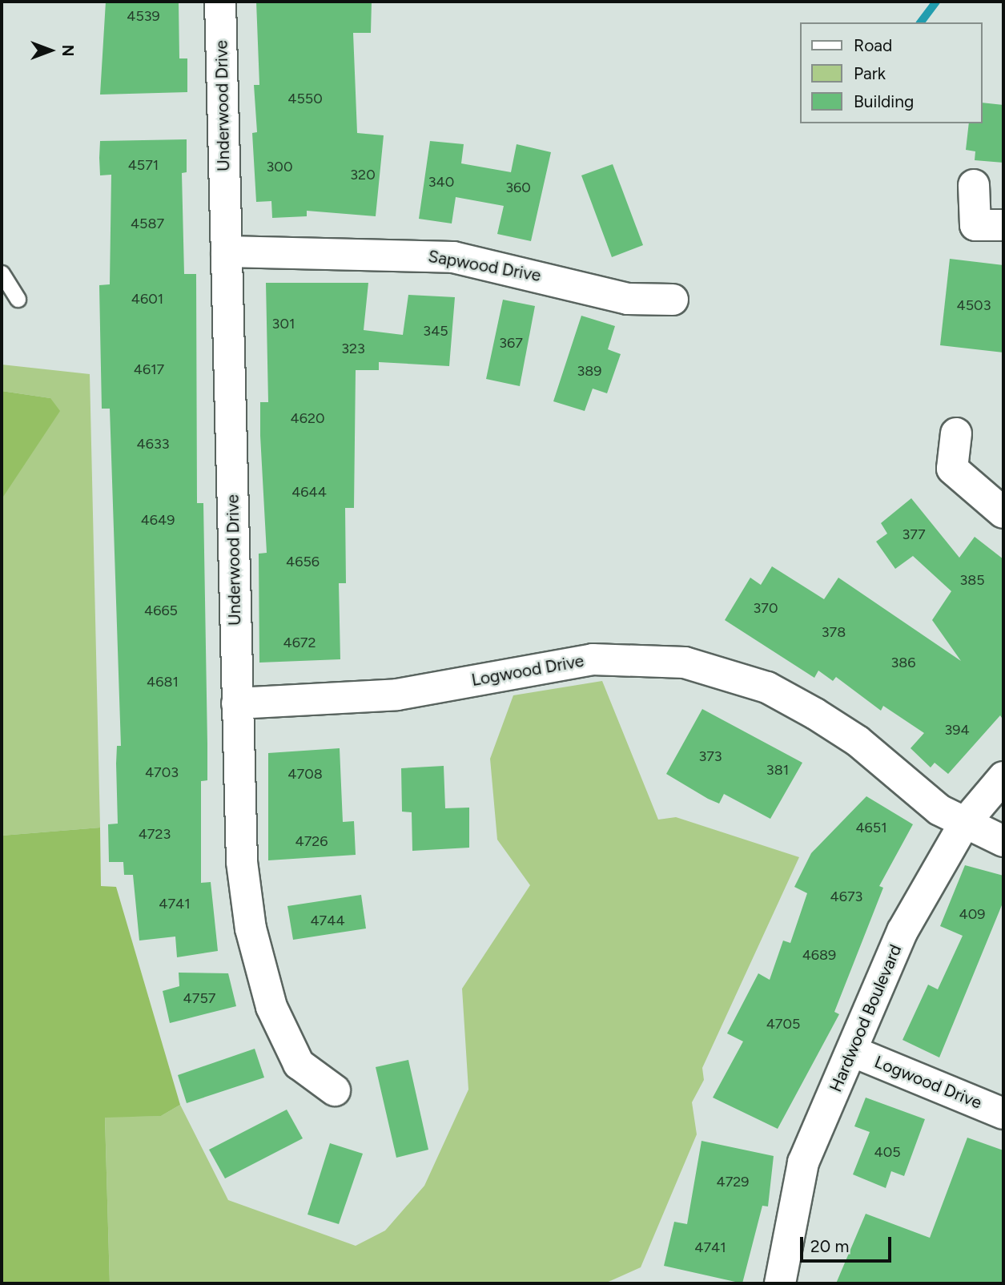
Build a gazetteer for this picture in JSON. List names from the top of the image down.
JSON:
{
  "streets": {
    "street": [
      "Underwood Drive",
      "Sapwood Drive",
      "Logwood Drive",
      "Hardwood Boulevard"
    ]
  },
  "crossings": [
    ["Underwood Drive", "Sapwood Drive"],
    ["Underwood Drive", "Logwood Drive"],
    ["Logwood Drive", "Hardwood Boulevard"]
  ],
  "house_numbers": [
    "4539",
    "4550",
    "4571",
    "300",
    "320",
    "340",
    "360",
    "4587",
    "4601",
    "4503",
    "301",
    "345",
    "367",
    "323",
    "4617",
    "389",
    "4620",
    "4633",
    "4644",
    "4649",
    "377",
    "4656",
    "385",
    "370",
    "4665",
    "378",
    "4672",
    "386",
    "4681",
    "394",
    "373",
    "381",
    "4703",
    "4708",
    "4651",
    "4723",
    "4726",
    "4673",
    "4741",
    "409",
    "4744",
    "4689",
    "4757",
    "4705",
    "405",
    "4729",
    "4741"
  ],
  "legend": ["Road", "Park", "Building"],
  "scale_bar": "20 m",
  "north": "right"
}
